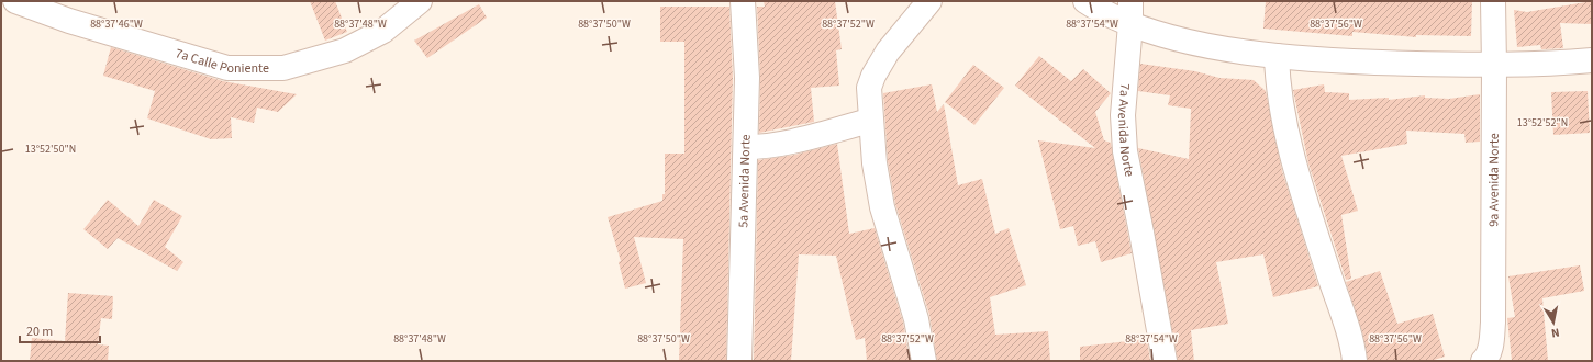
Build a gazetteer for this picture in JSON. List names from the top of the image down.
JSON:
{
  "streets": {
    "street": [
      "7a Calle Poniente",
      "7a Avenida Norte",
      "9a Avenida Norte",
      "5a Avenida Norte"
    ]
  },
  "scale_bar": "20 m",
  "north": "bottom",
  "coordinates": [
    "88°37'56\"W",
    "88°37'46\"W",
    "88°37'48\"W",
    "88°37'50\"W",
    "88°37'52\"W",
    "88°37'54\"W",
    "13°52'52\"N",
    "13°52'50\"N"
  ]
}
